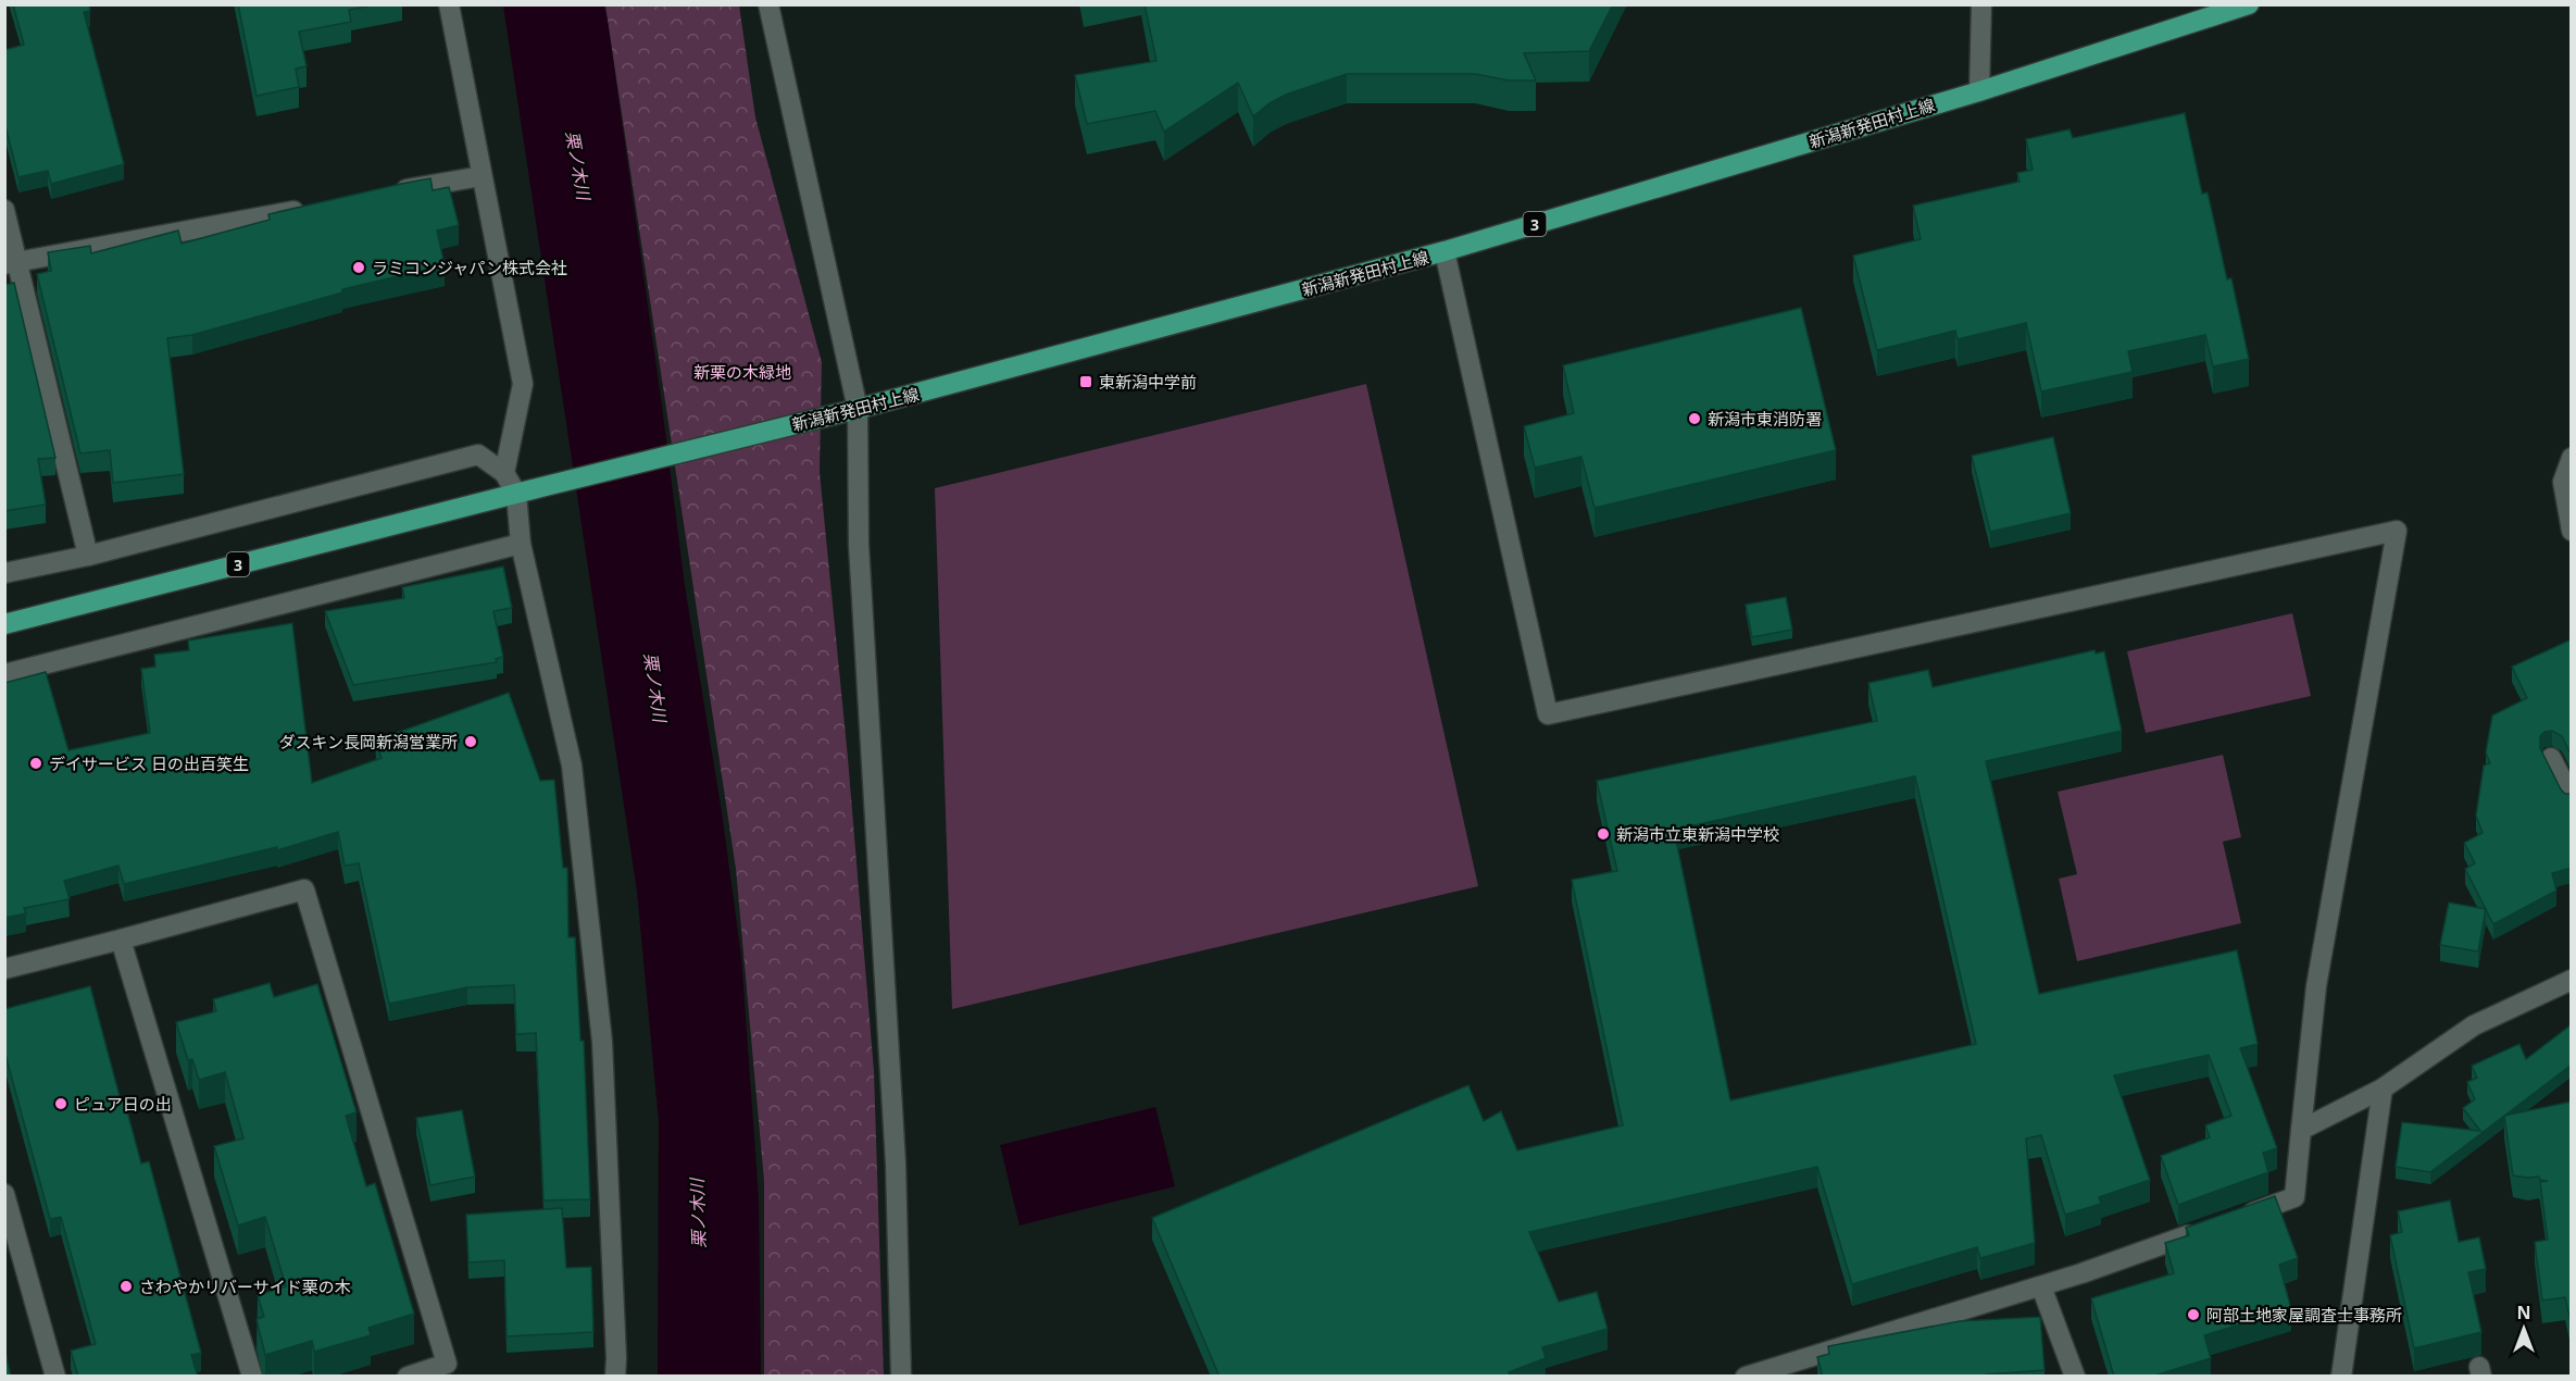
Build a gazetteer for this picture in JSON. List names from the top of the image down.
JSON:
{
  "streets": {
    "main road": ["新潟新発田村上線", "3"]
  },
  "water": ["栗ノ木川"],
  "parks": ["新栗の木緑地"],
  "places": {
    "other": [
      "ラミコンジャパン株式会社",
      "新潟市東消防署",
      "ダスキン長岡新潟営業所",
      "デイサービス 日の出百笑生",
      "新潟市立東新潟中学校",
      "ピュア日の出",
      "さわやかリバーサイド栗の木",
      "阿部土地家屋調査士事務所"
    ],
    "transit": ["東新潟中学前"]
  },
  "north": "top"
}
